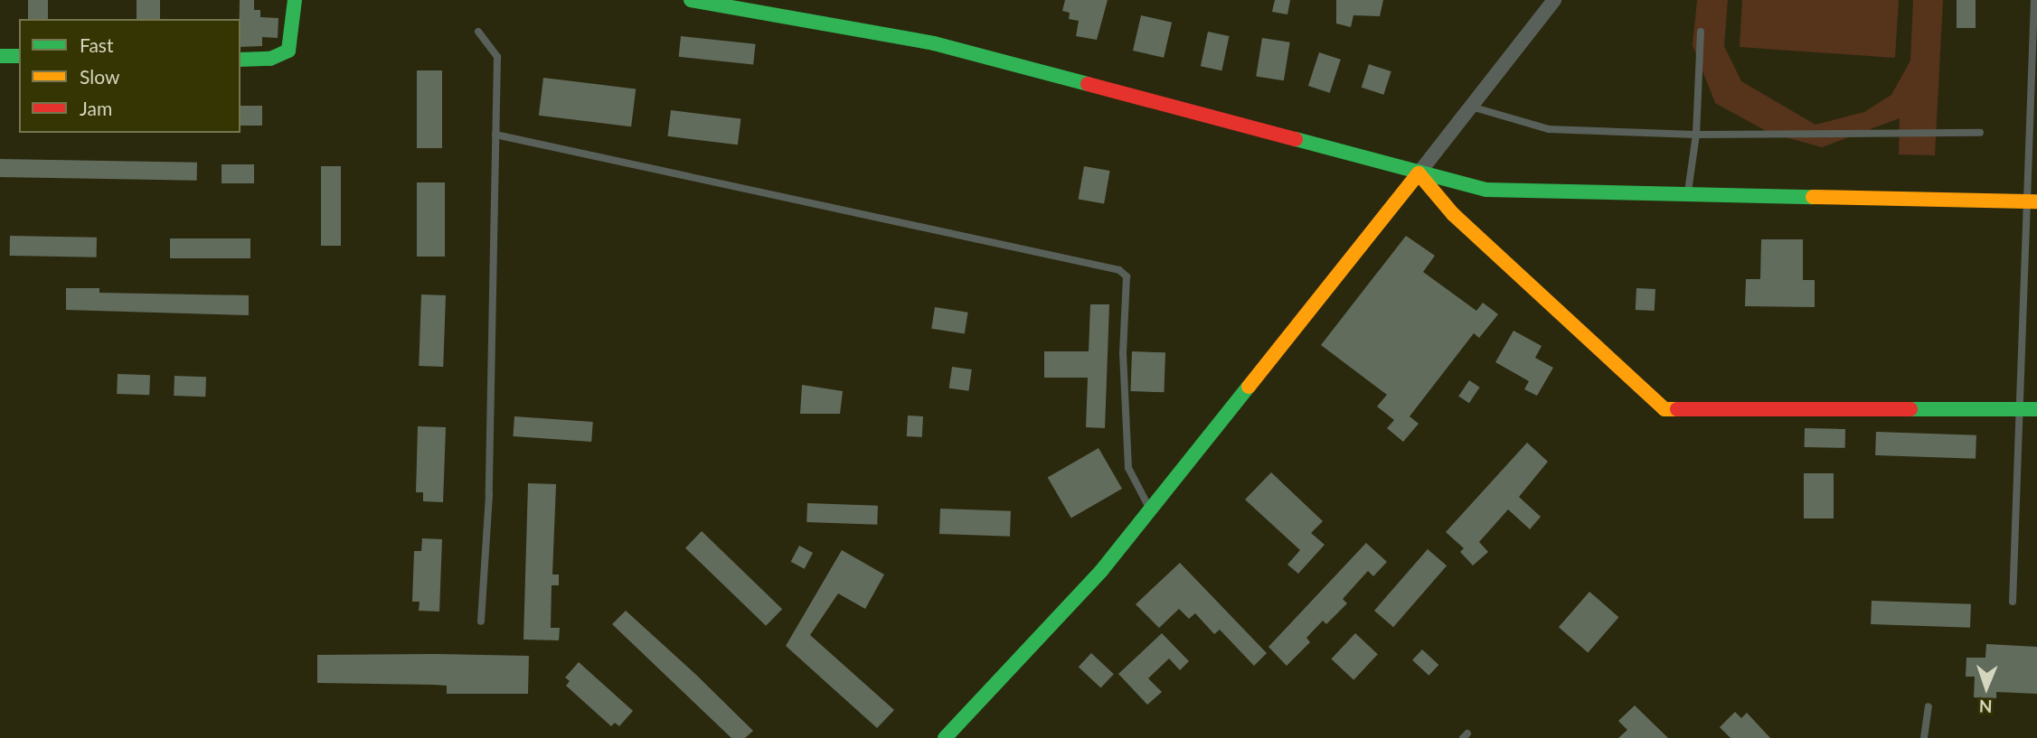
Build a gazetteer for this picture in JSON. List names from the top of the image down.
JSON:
{
  "legend": ["Fast", "Slow", "Jam"],
  "north": "bottom"
}
